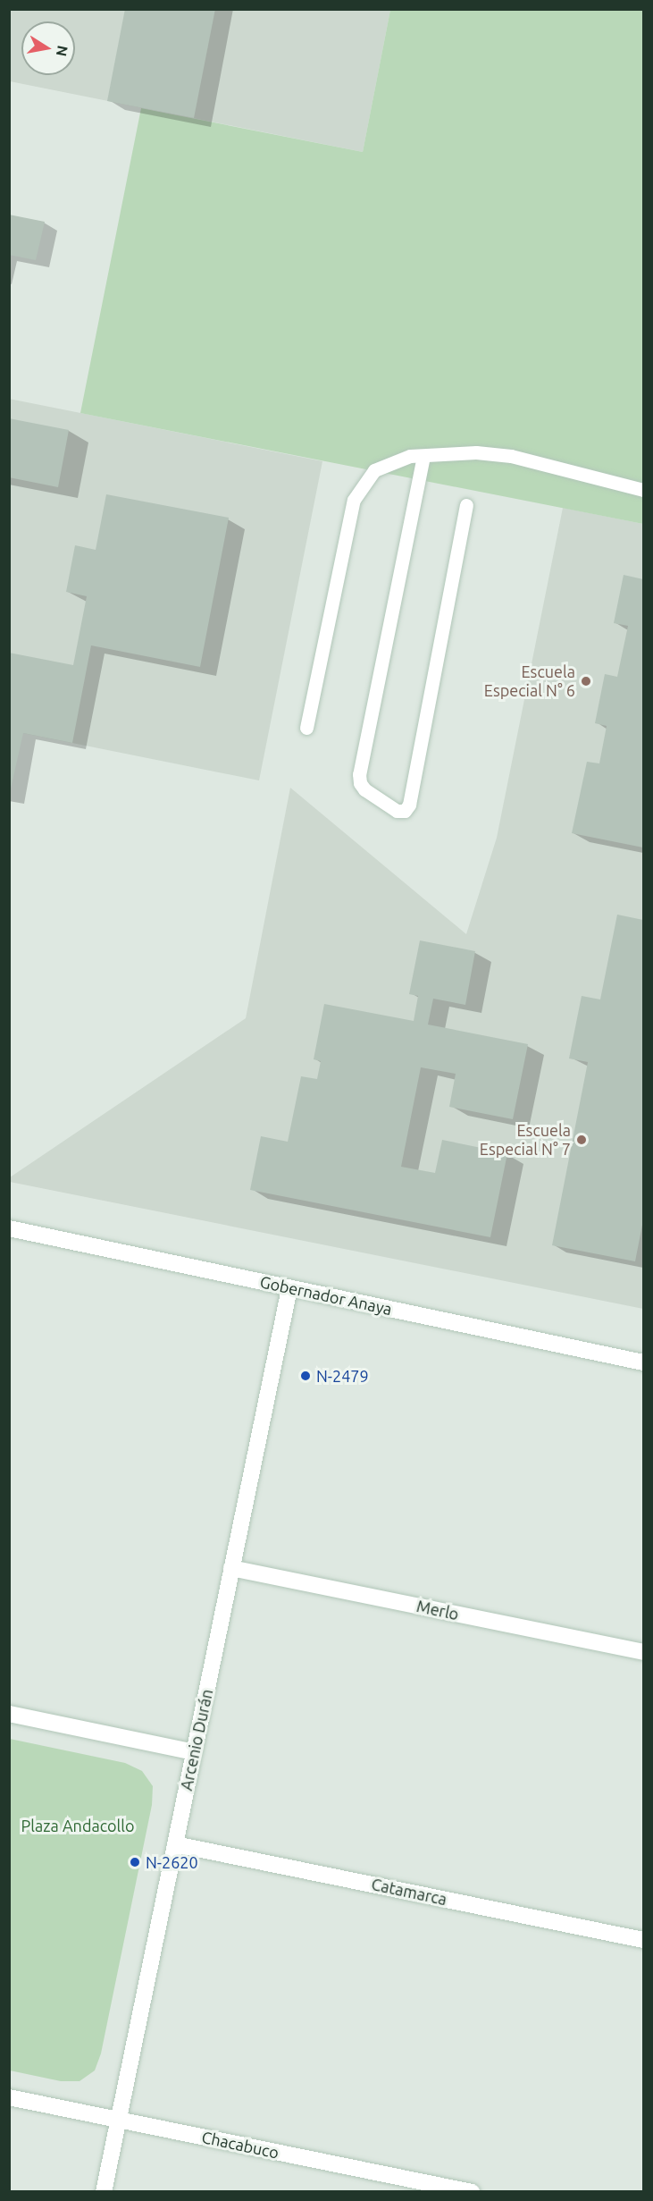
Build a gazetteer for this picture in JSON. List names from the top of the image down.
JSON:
{
  "streets": {
    "street": [
      "Gobernador Anaya",
      "Merlo",
      "Arcenio Durán",
      "Catamarca",
      "Chacabuco"
    ]
  },
  "crossings": [
    ["Gobernador Anaya", "Arcenio Durán"],
    ["Merlo", "Arcenio Durán"],
    ["Arcenio Durán", "Catamarca"],
    ["Arcenio Durán", "Chacabuco"]
  ],
  "parks": ["Plaza Andacollo"],
  "places": [
    "Escuela Especial N° 6",
    "Escuela Especial N° 7",
    "N-2479",
    "N-2620"
  ],
  "north": "right"
}
